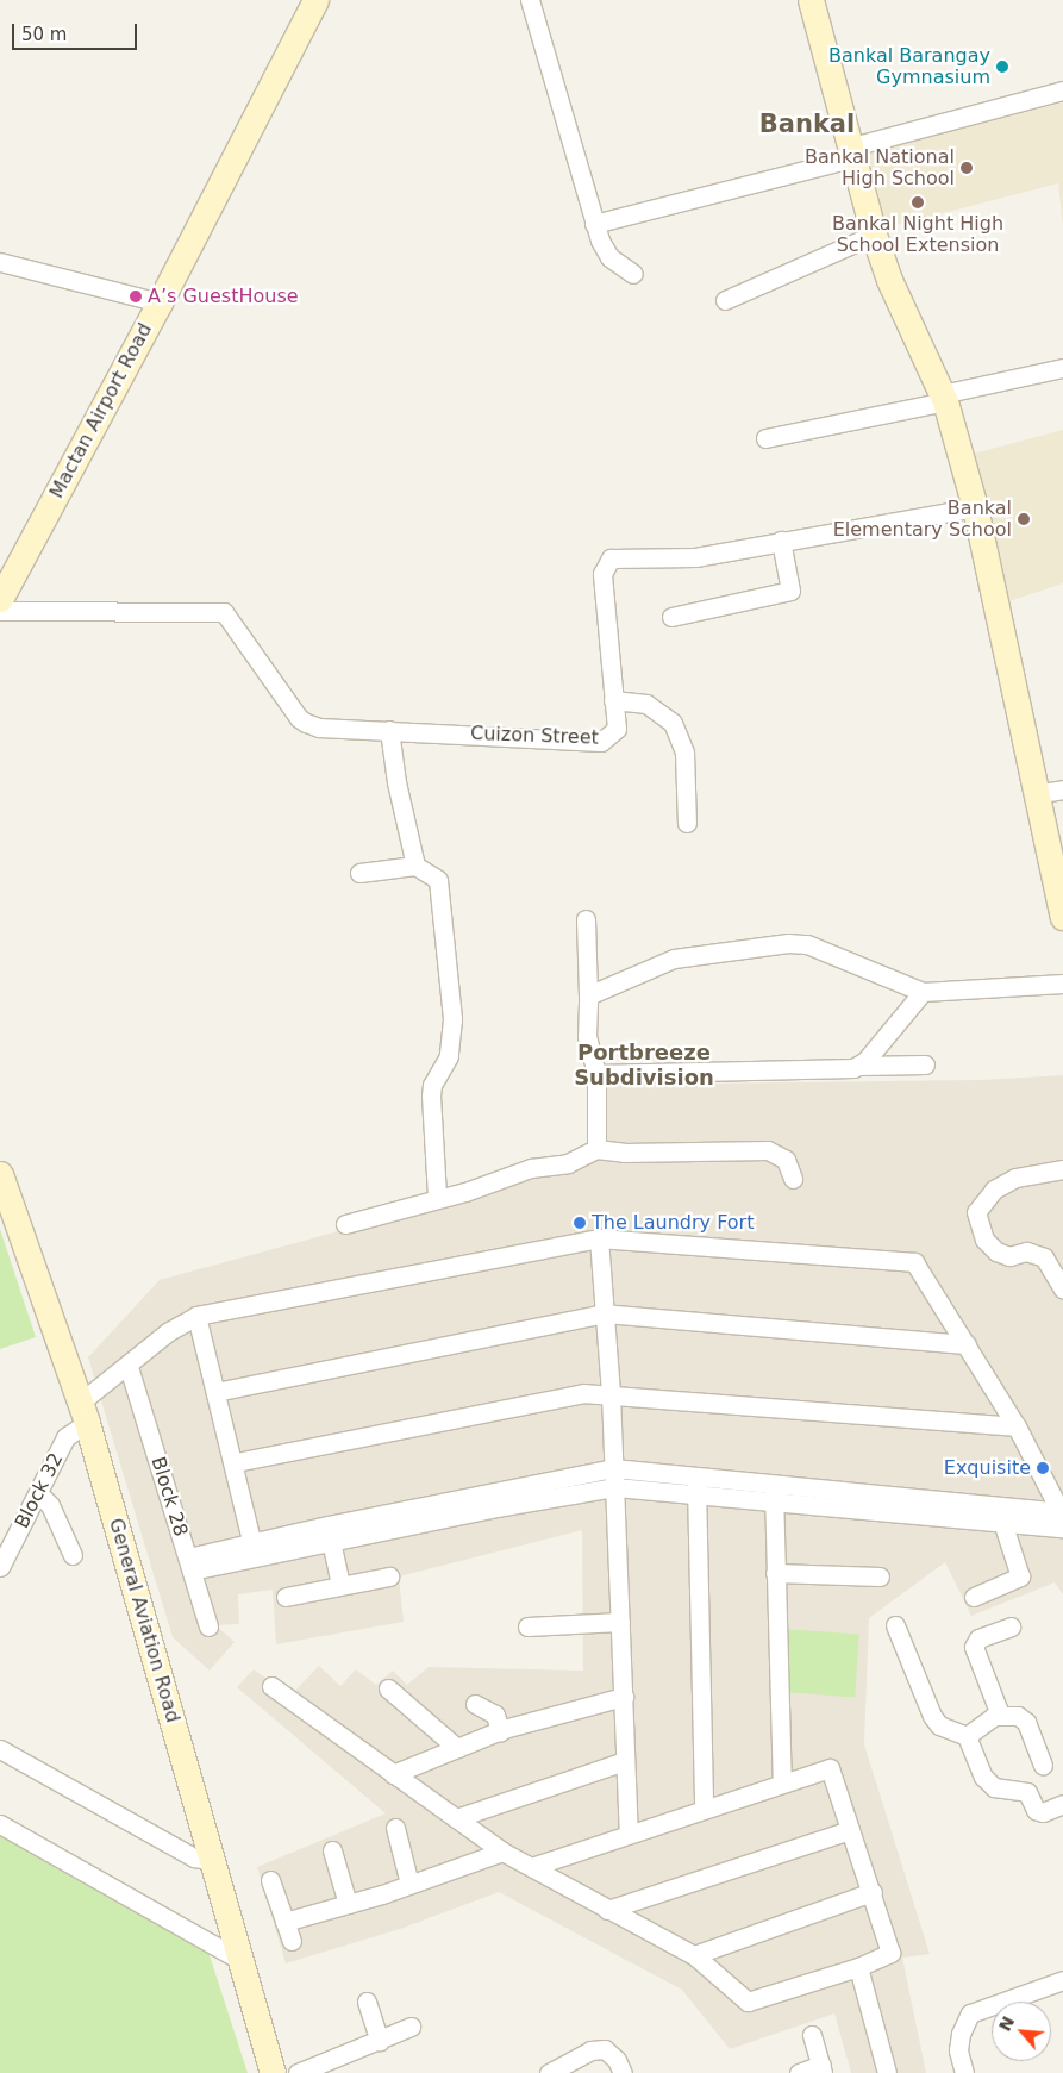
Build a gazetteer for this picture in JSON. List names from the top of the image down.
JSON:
{
  "streets": {
    "main road": ["Mactan Airport Road", "General Aviation Road"],
    "street": ["Cuizon Street", "Block 32", "Block 28"]
  },
  "crossings": [
    ["Block 32", "Block 28"],
    ["Block 32", "General Aviation Road"]
  ],
  "districts": ["Bankal", "Portbreeze Subdivision"],
  "places": [
    "Bankal Barangay Gymnasium",
    "Bankal National High School",
    "Bankal Night High School Extension",
    "A’s GuestHouse",
    "Bankal Elementary School",
    "The Laundry Fort",
    "Exquisite"
  ],
  "scale_bar": "50 m",
  "north": "top left"
}
